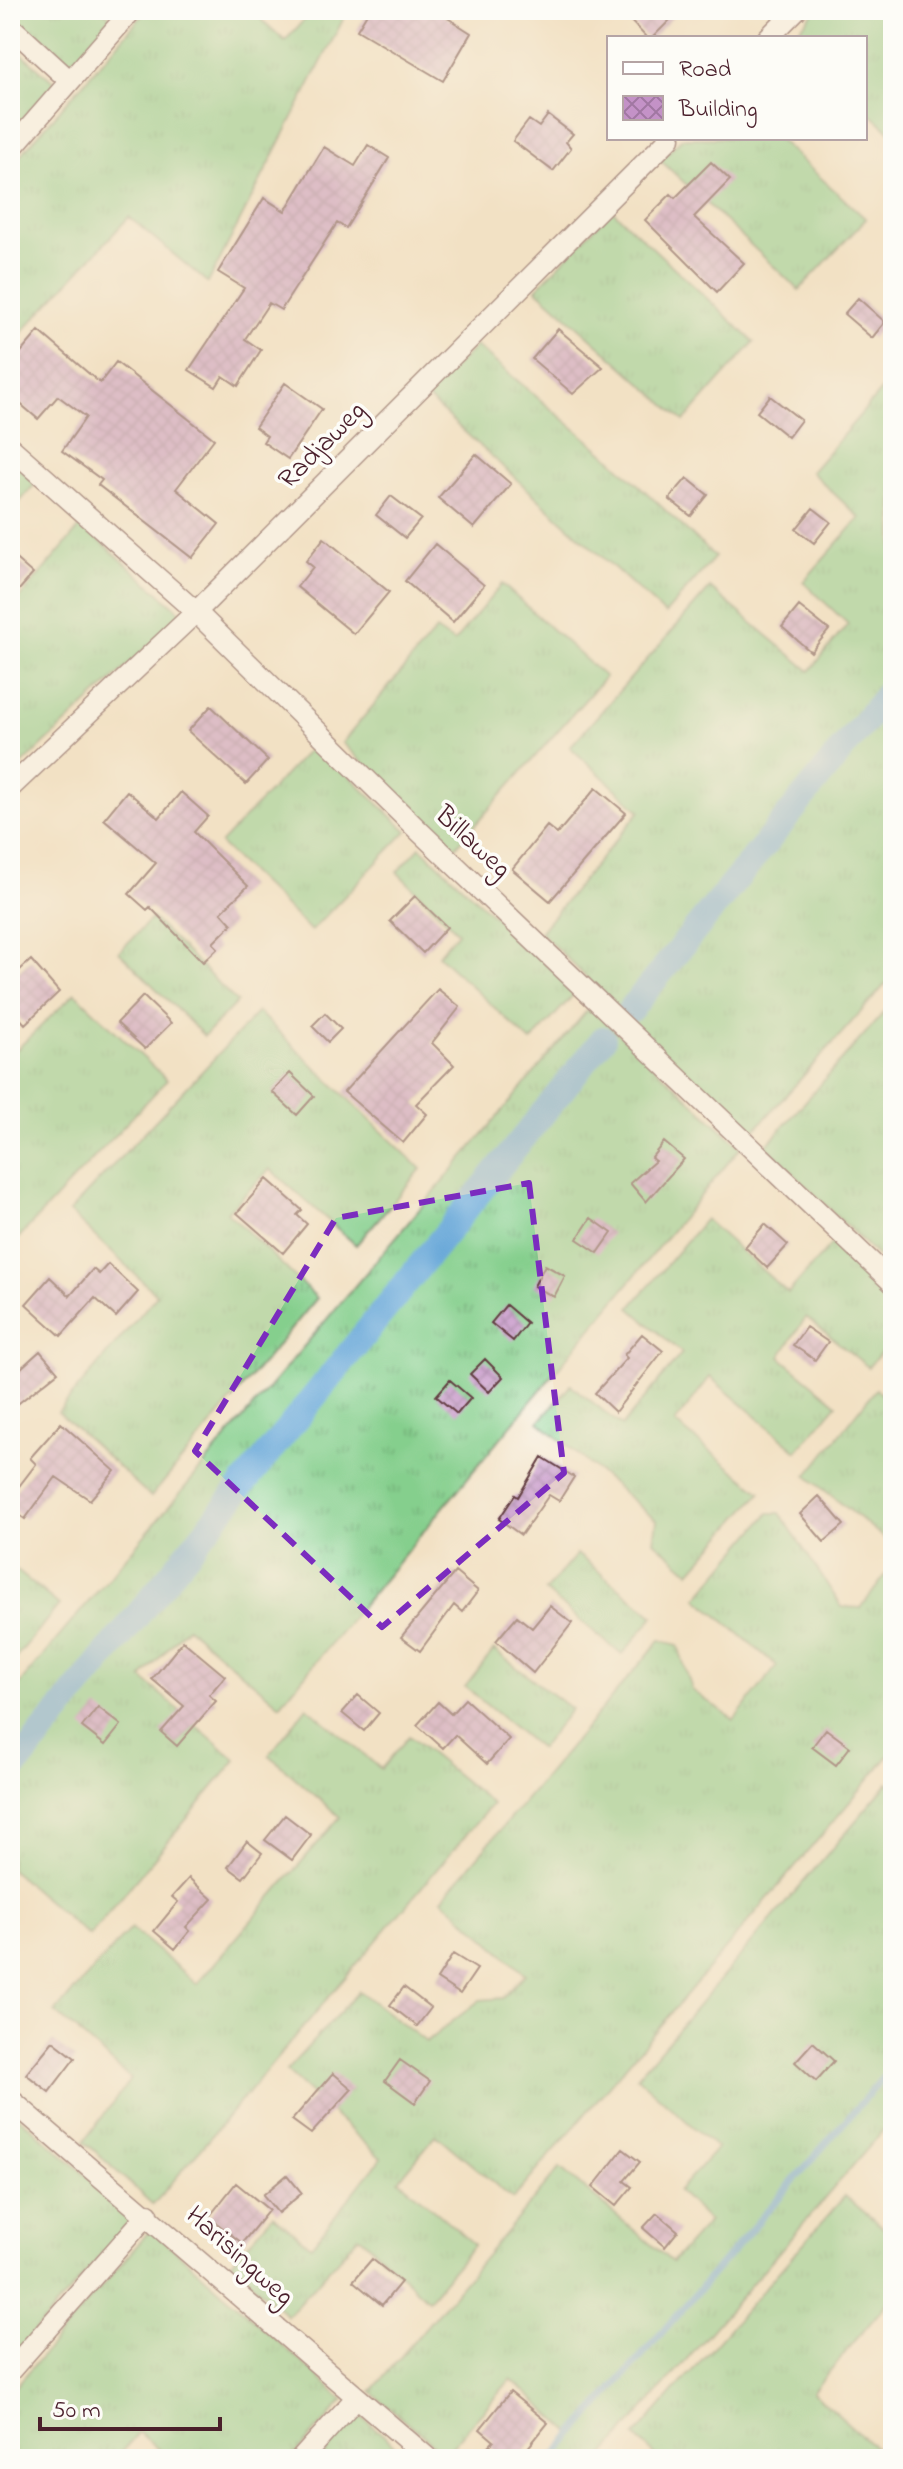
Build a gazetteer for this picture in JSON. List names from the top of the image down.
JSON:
{
  "streets": {
    "street": ["Radjaweg", "Billaweg", "Harisingweg"]
  },
  "crossings": [
    ["Radjaweg", "Billaweg"]
  ],
  "legend": ["Road", "Building"],
  "scale_bar": "50 m"
}
